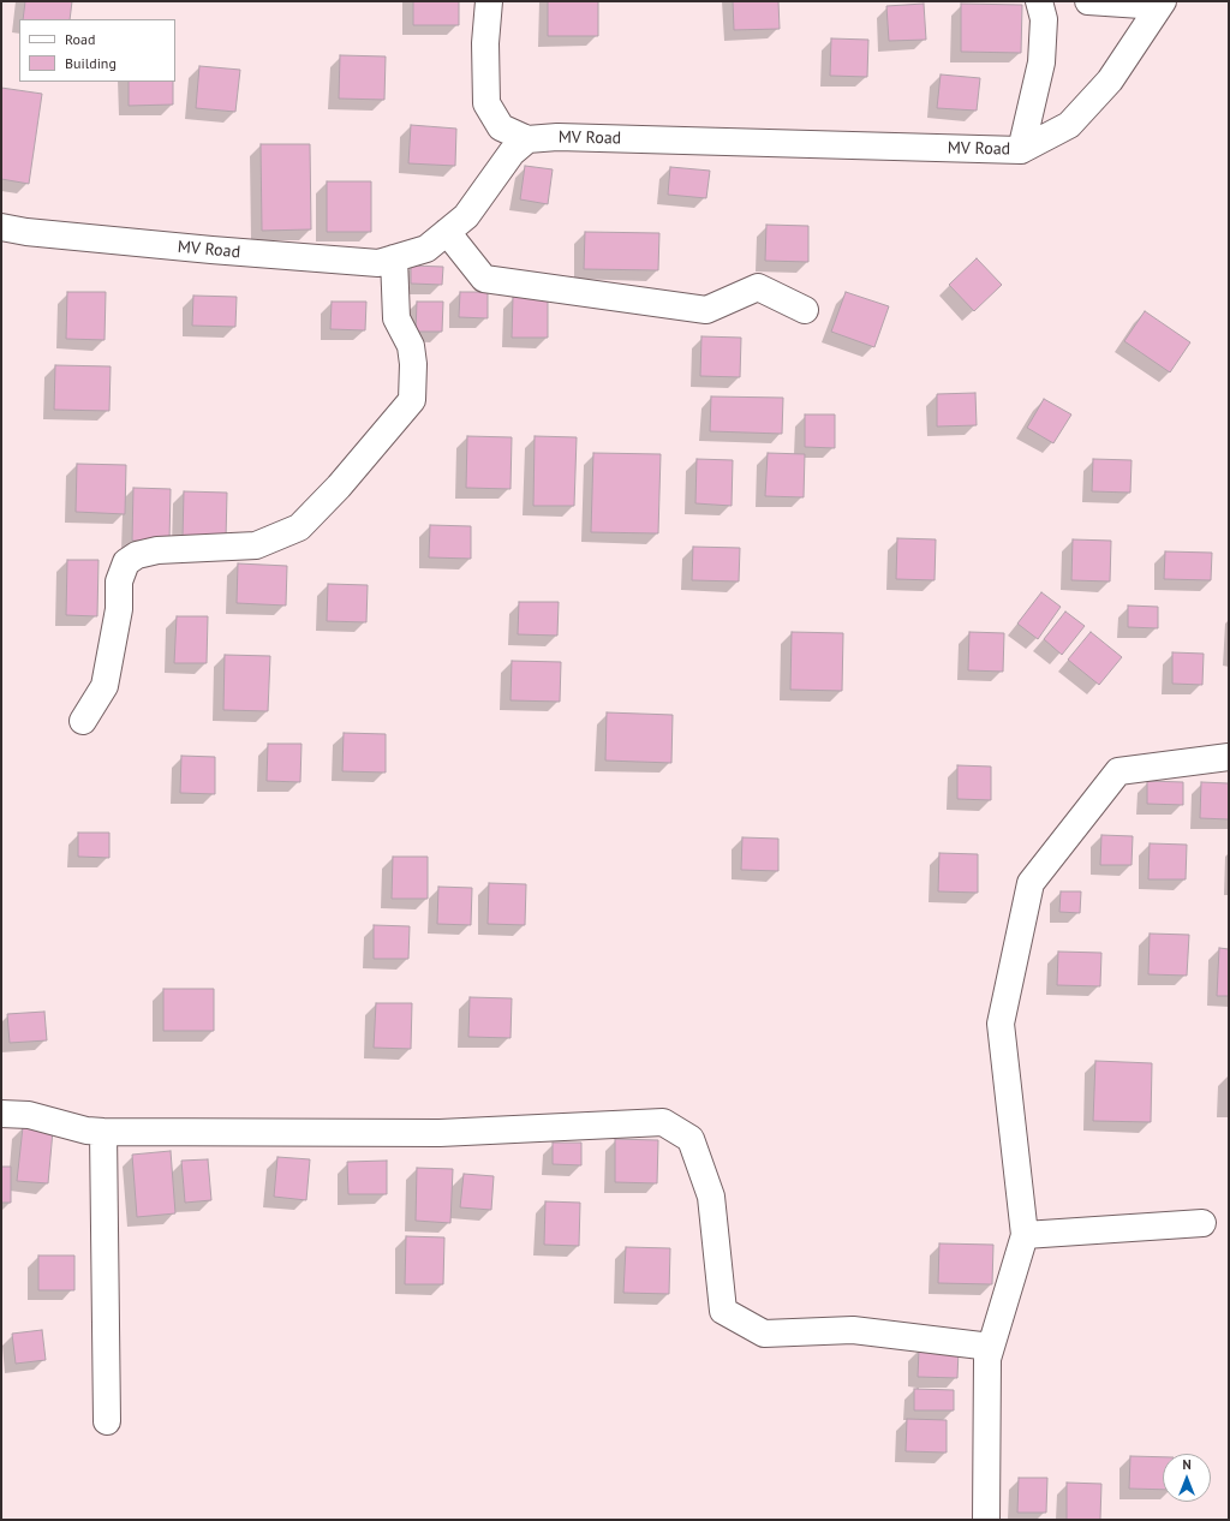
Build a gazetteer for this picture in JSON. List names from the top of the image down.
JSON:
{
  "streets": {
    "street": ["MV Road"]
  },
  "legend": ["Road", "Building"],
  "north": "top"
}
